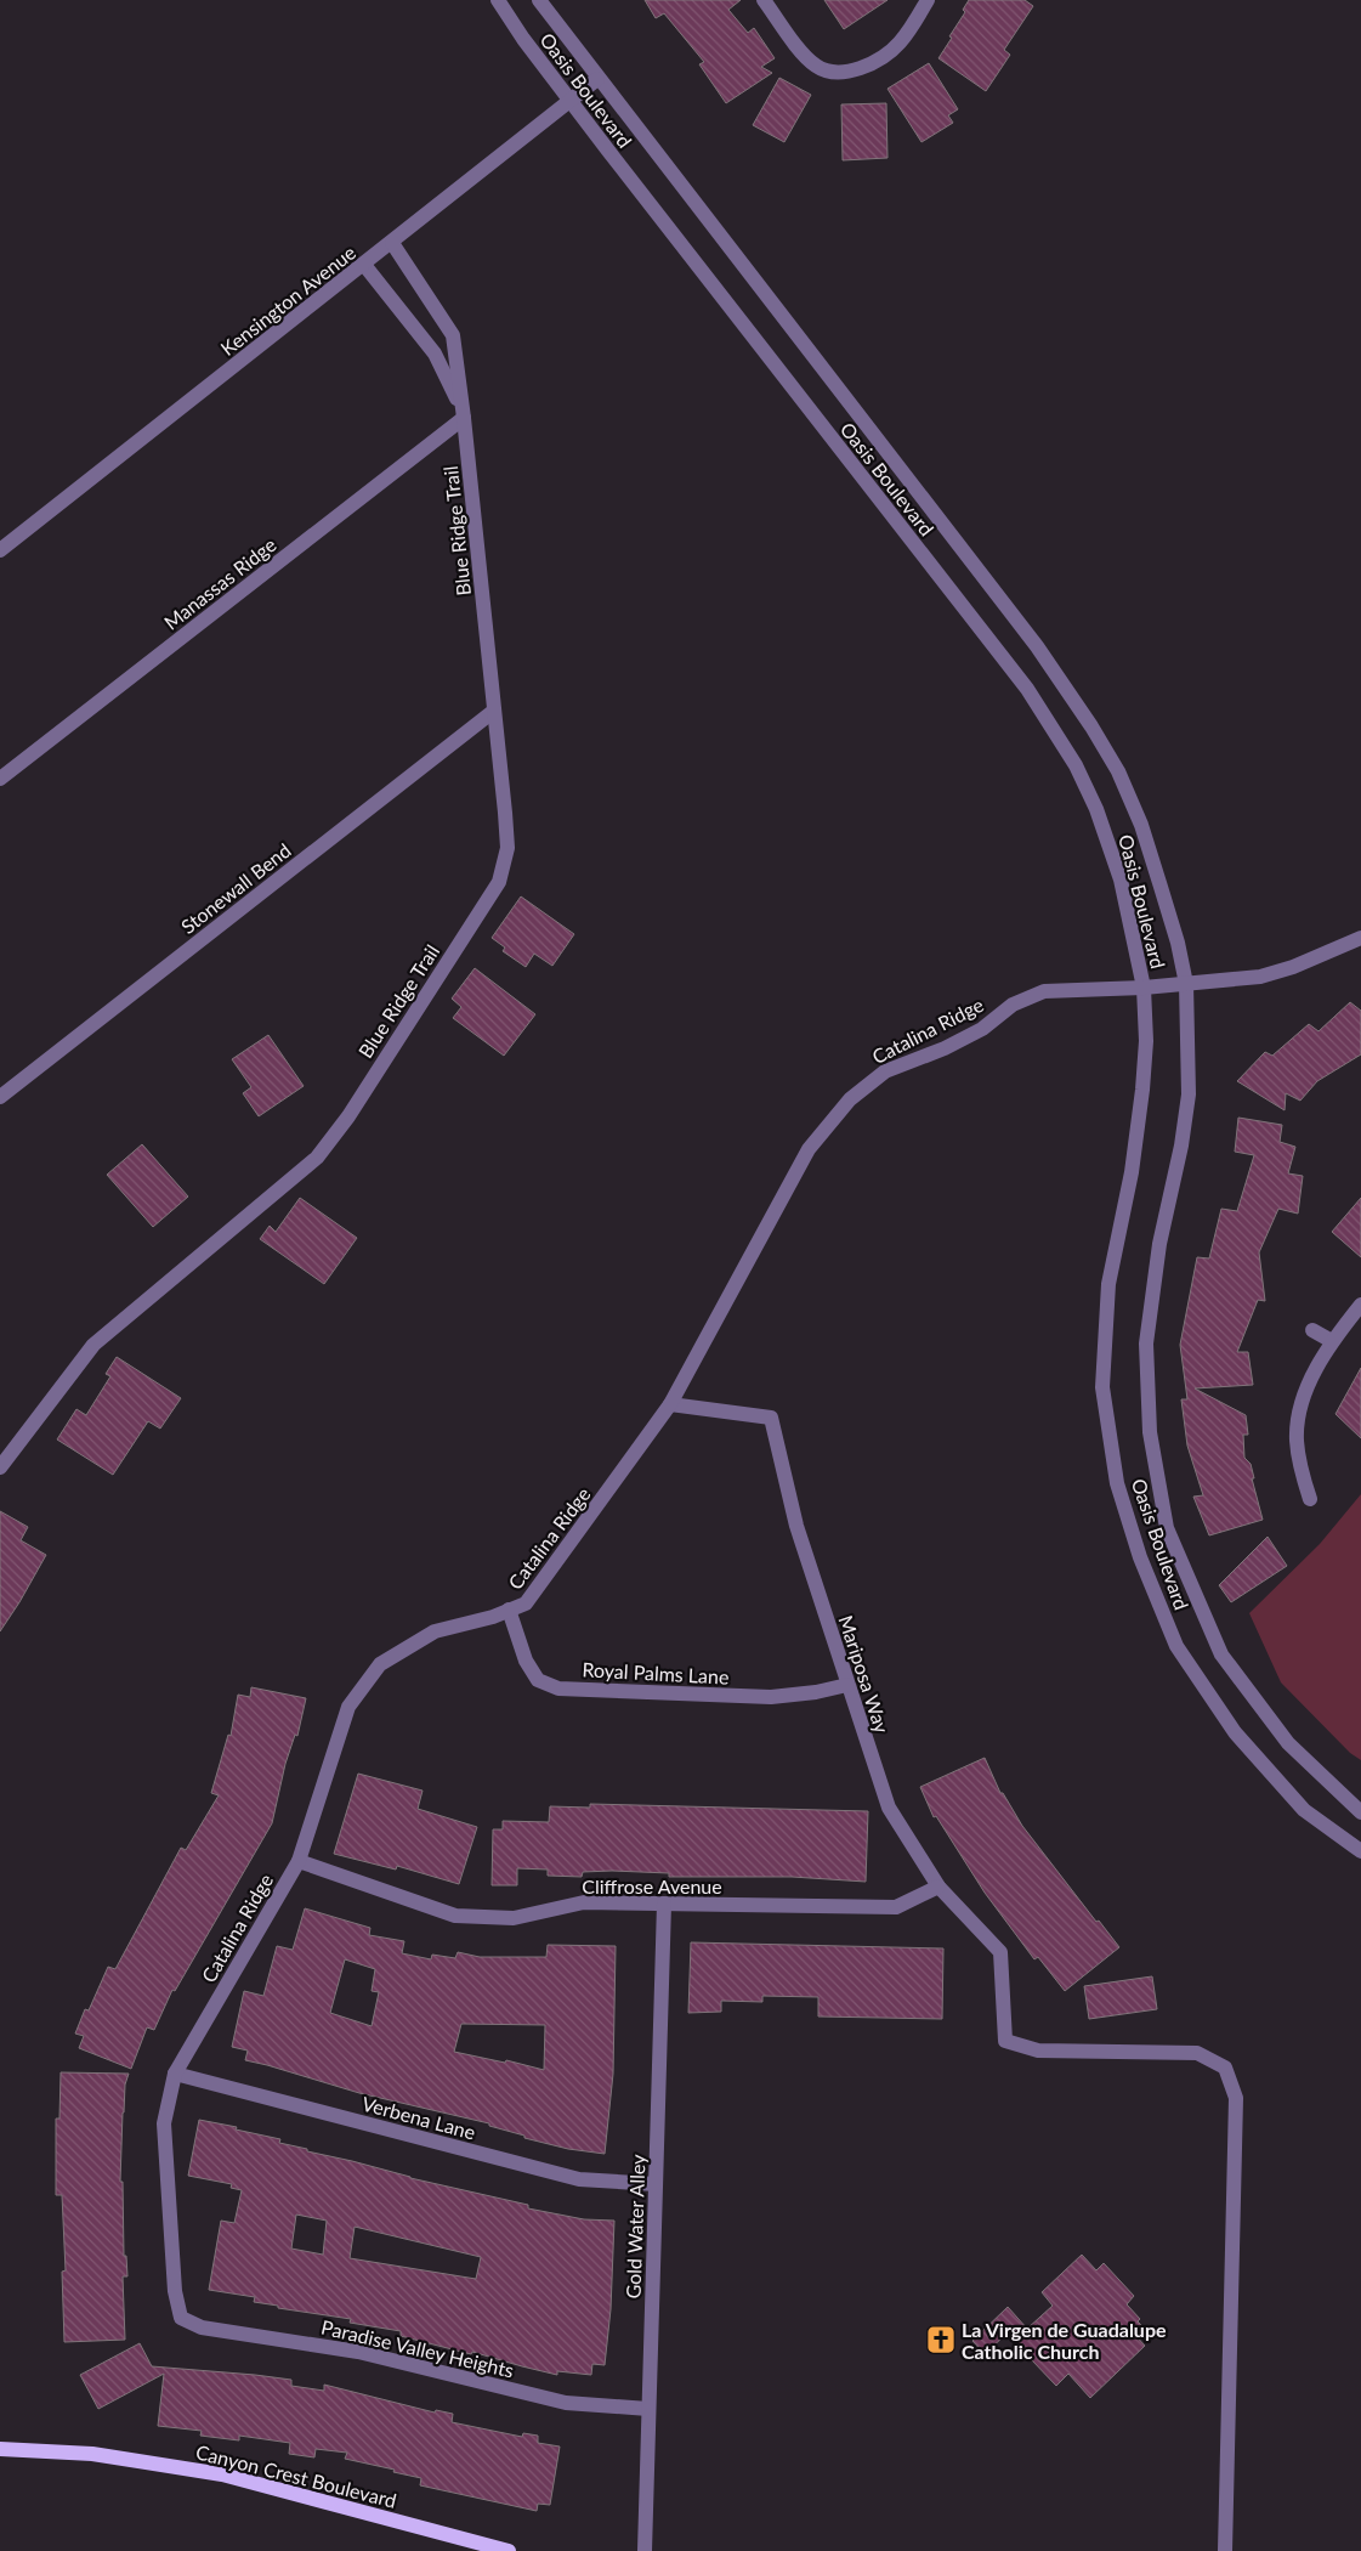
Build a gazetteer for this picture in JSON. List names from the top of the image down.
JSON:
{
  "streets": {
    "main road": ["Canyon Crest Boulevard"],
    "street": [
      "Oasis Boulevard",
      "Kensington Avenue",
      "Blue Ridge Trail",
      "Manassas Ridge",
      "Stonewall Bend",
      "Catalina Ridge",
      "Royal Palms Lane",
      "Mariposa Way",
      "Cliffrose Avenue",
      "Verbena Lane",
      "Gold Water Alley",
      "Paradise Valley Heights"
    ]
  },
  "crossings": [
    ["Oasis Boulevard", "Kensington Avenue"],
    ["Oasis Boulevard", "Catalina Ridge"],
    ["Kensington Avenue", "Blue Ridge Trail"],
    ["Blue Ridge Trail", "Manassas Ridge"],
    ["Blue Ridge Trail", "Stonewall Bend"],
    ["Catalina Ridge", "Royal Palms Lane"],
    ["Catalina Ridge", "Mariposa Way"],
    ["Catalina Ridge", "Cliffrose Avenue"],
    ["Catalina Ridge", "Verbena Lane"],
    ["Catalina Ridge", "Paradise Valley Heights"],
    ["Royal Palms Lane", "Mariposa Way"],
    ["Mariposa Way", "Cliffrose Avenue"],
    ["Cliffrose Avenue", "Gold Water Alley"],
    ["Verbena Lane", "Gold Water Alley"],
    ["Gold Water Alley", "Paradise Valley Heights"]
  ],
  "places": {
    "church": ["La Virgen de Guadalupe Catholic Church"]
  }
}
